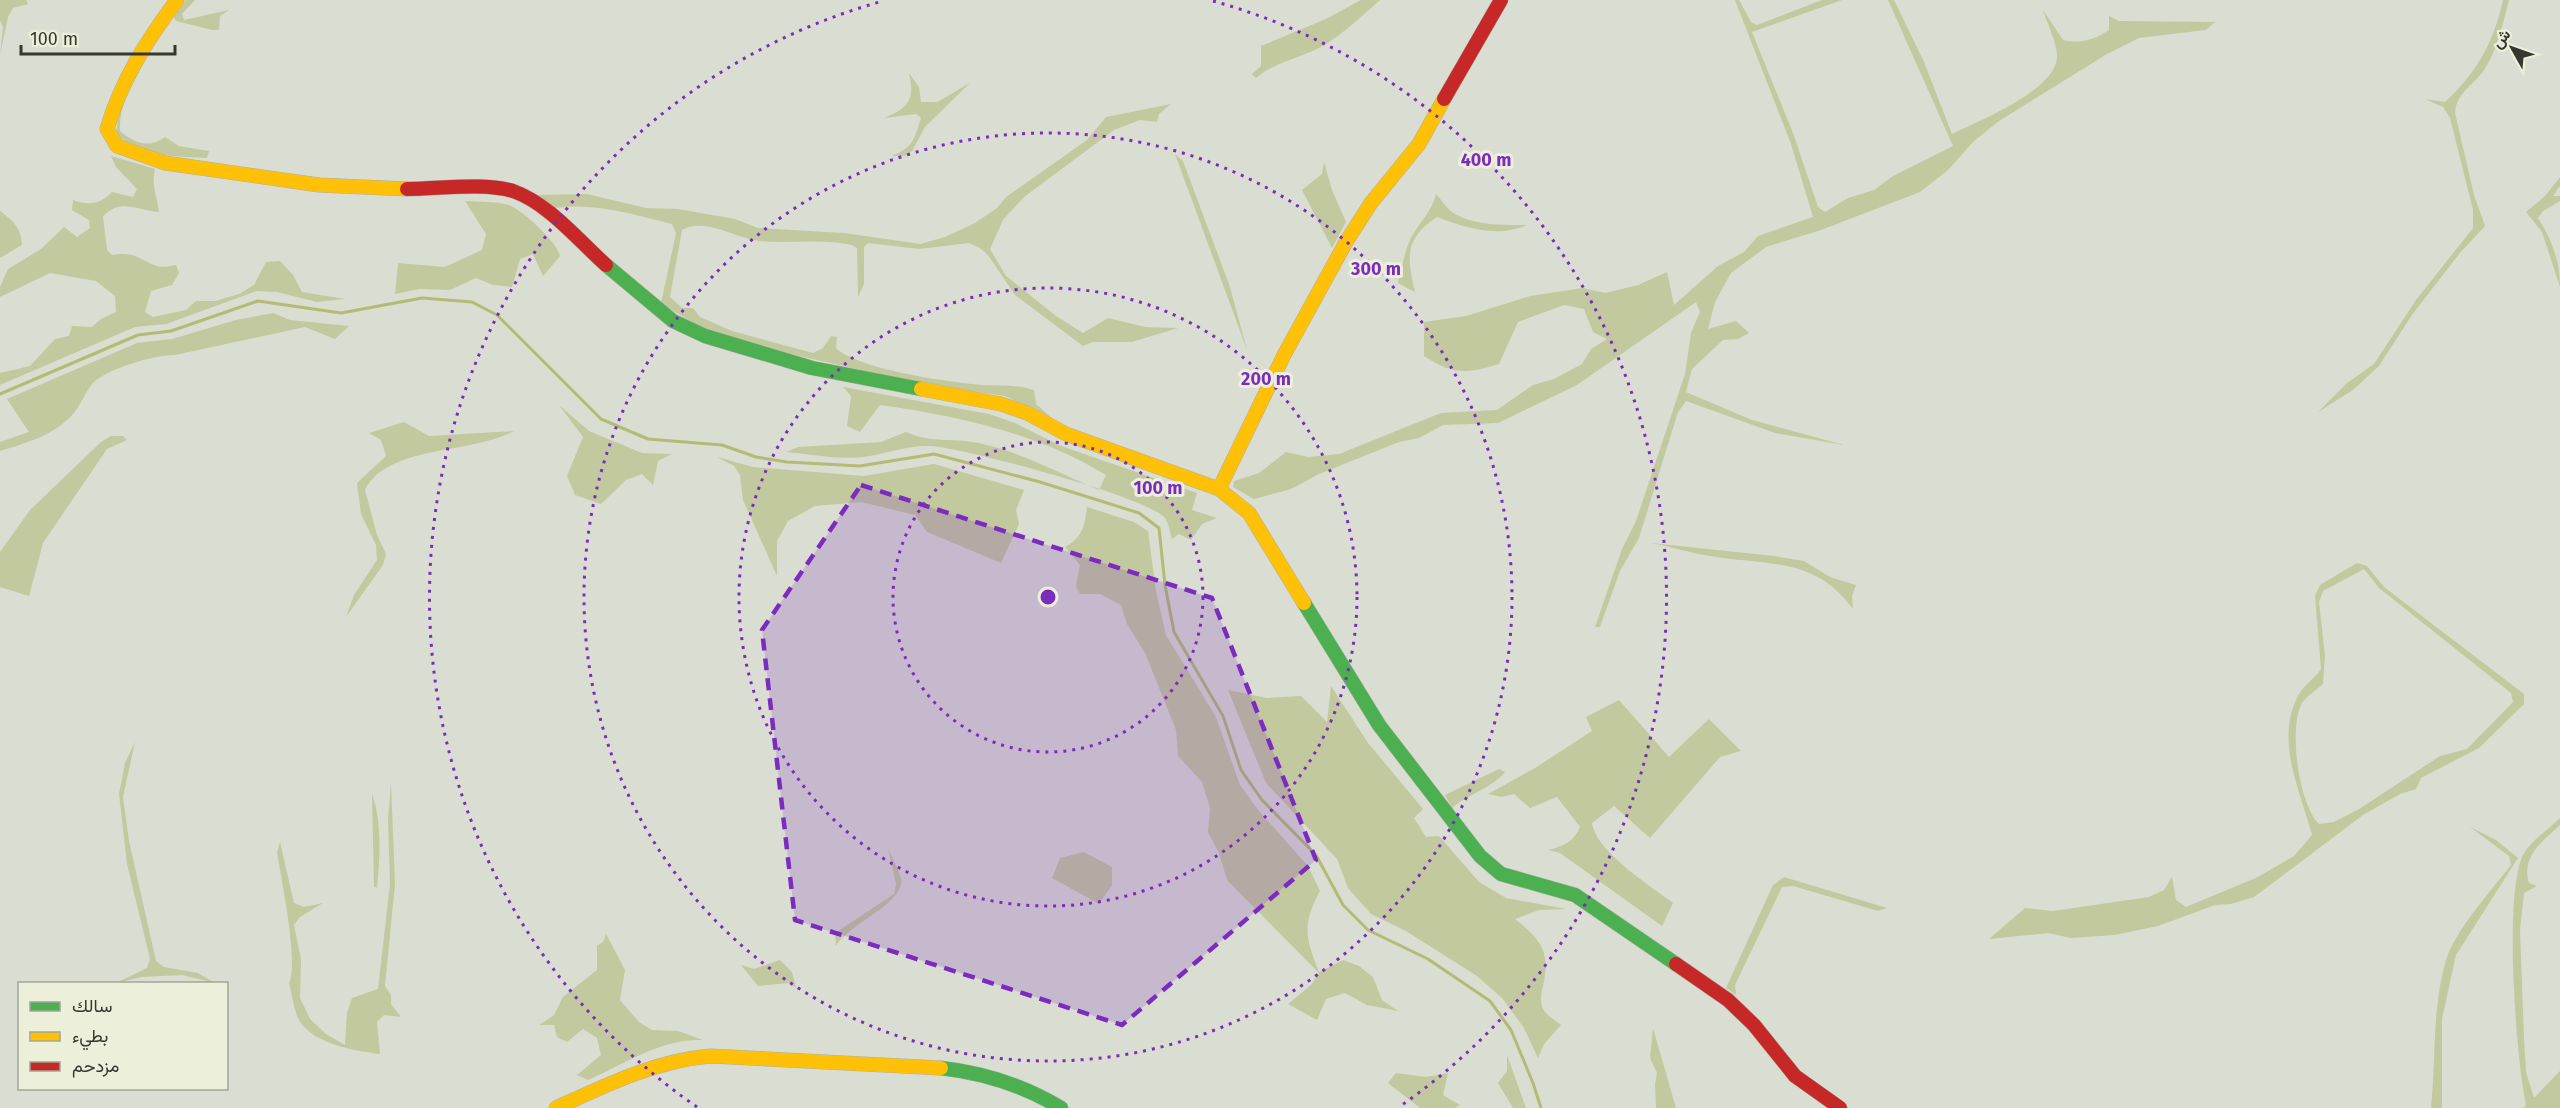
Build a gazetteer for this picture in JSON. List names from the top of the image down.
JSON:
{
  "legend": ["سالك", "بطيء", "مزدحم"],
  "scale_bar": "100 m",
  "north": "top left",
  "rings": [
    "400 m",
    "300 m",
    "200 m",
    "100 m"
  ]
}
